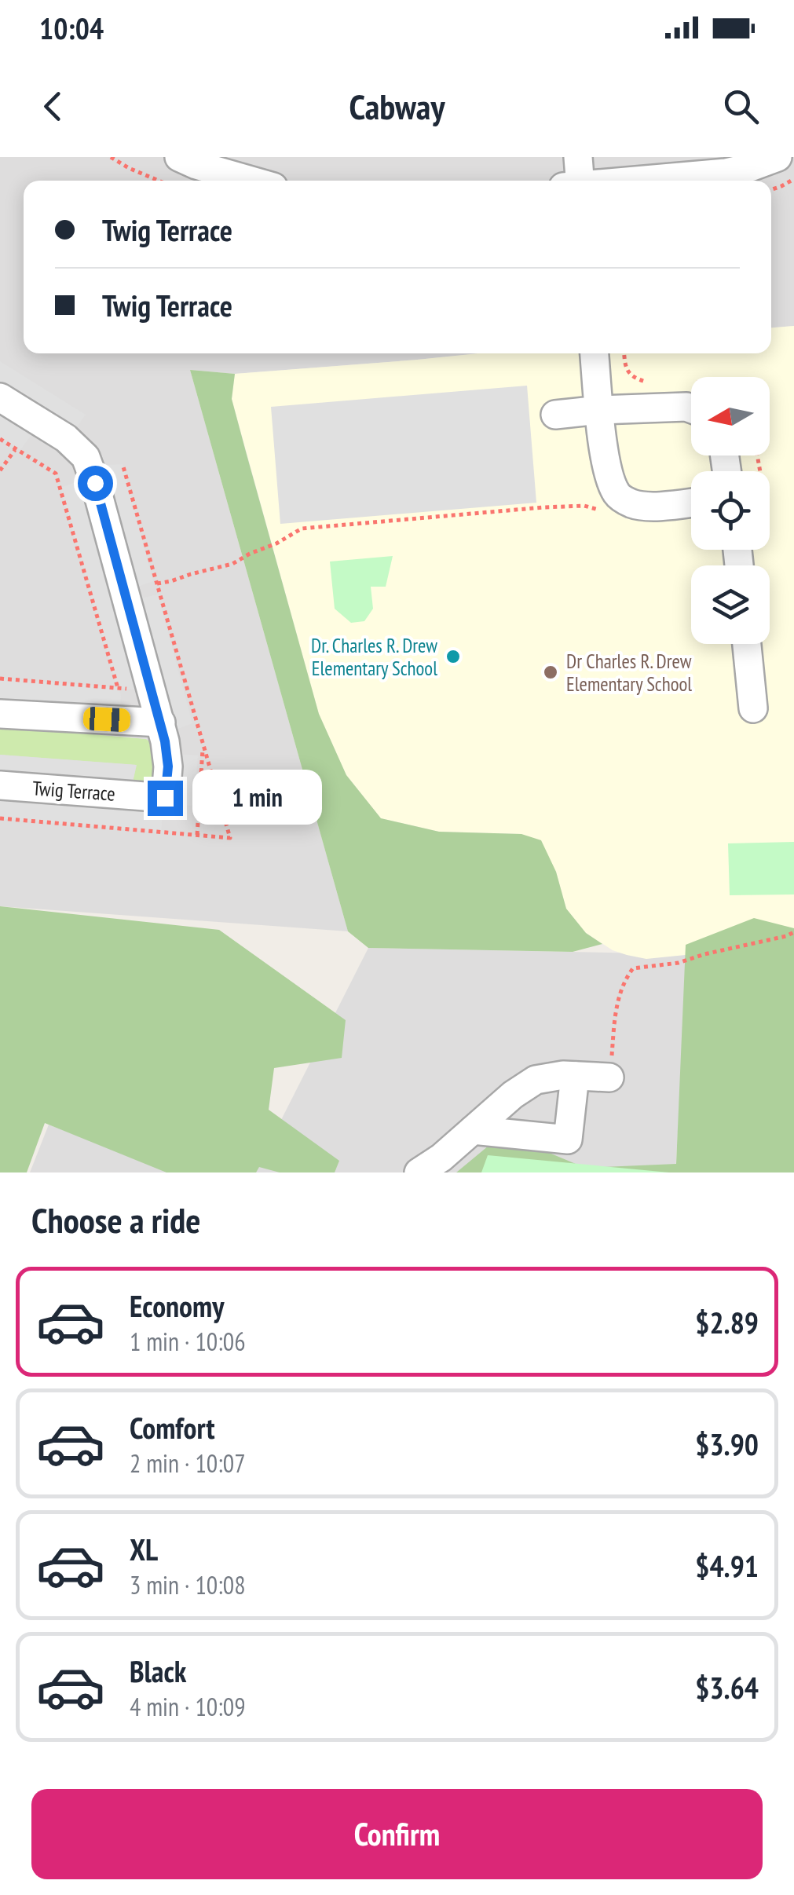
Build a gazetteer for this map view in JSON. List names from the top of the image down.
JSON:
{
  "streets": {
    "street": ["Twig Terrace"]
  },
  "places": ["Dr. Charles R. Drew Elementary School", "Dr Charles R. Drew Elementary School"],
  "north": "left",
  "page": {
    "status": "10:04",
    "header": "Cabway",
    "banner": ["Twig Terrace", "Twig Terrace"],
    "bubble": "1 min",
    "heading": "Choose a ride",
    "list": [
      {
        "name": "Economy",
        "note": "1 min · 10:06",
        "value": "$2.89"
      },
      {
        "name": "Comfort",
        "note": "2 min · 10:07",
        "value": "$3.90"
      },
      {
        "name": "XL",
        "note": "3 min · 10:08",
        "value": "$4.91"
      },
      {
        "name": "Black",
        "note": "4 min · 10:09",
        "value": "$3.64"
      }
    ],
    "buttons": "Confirm"
  }
}
